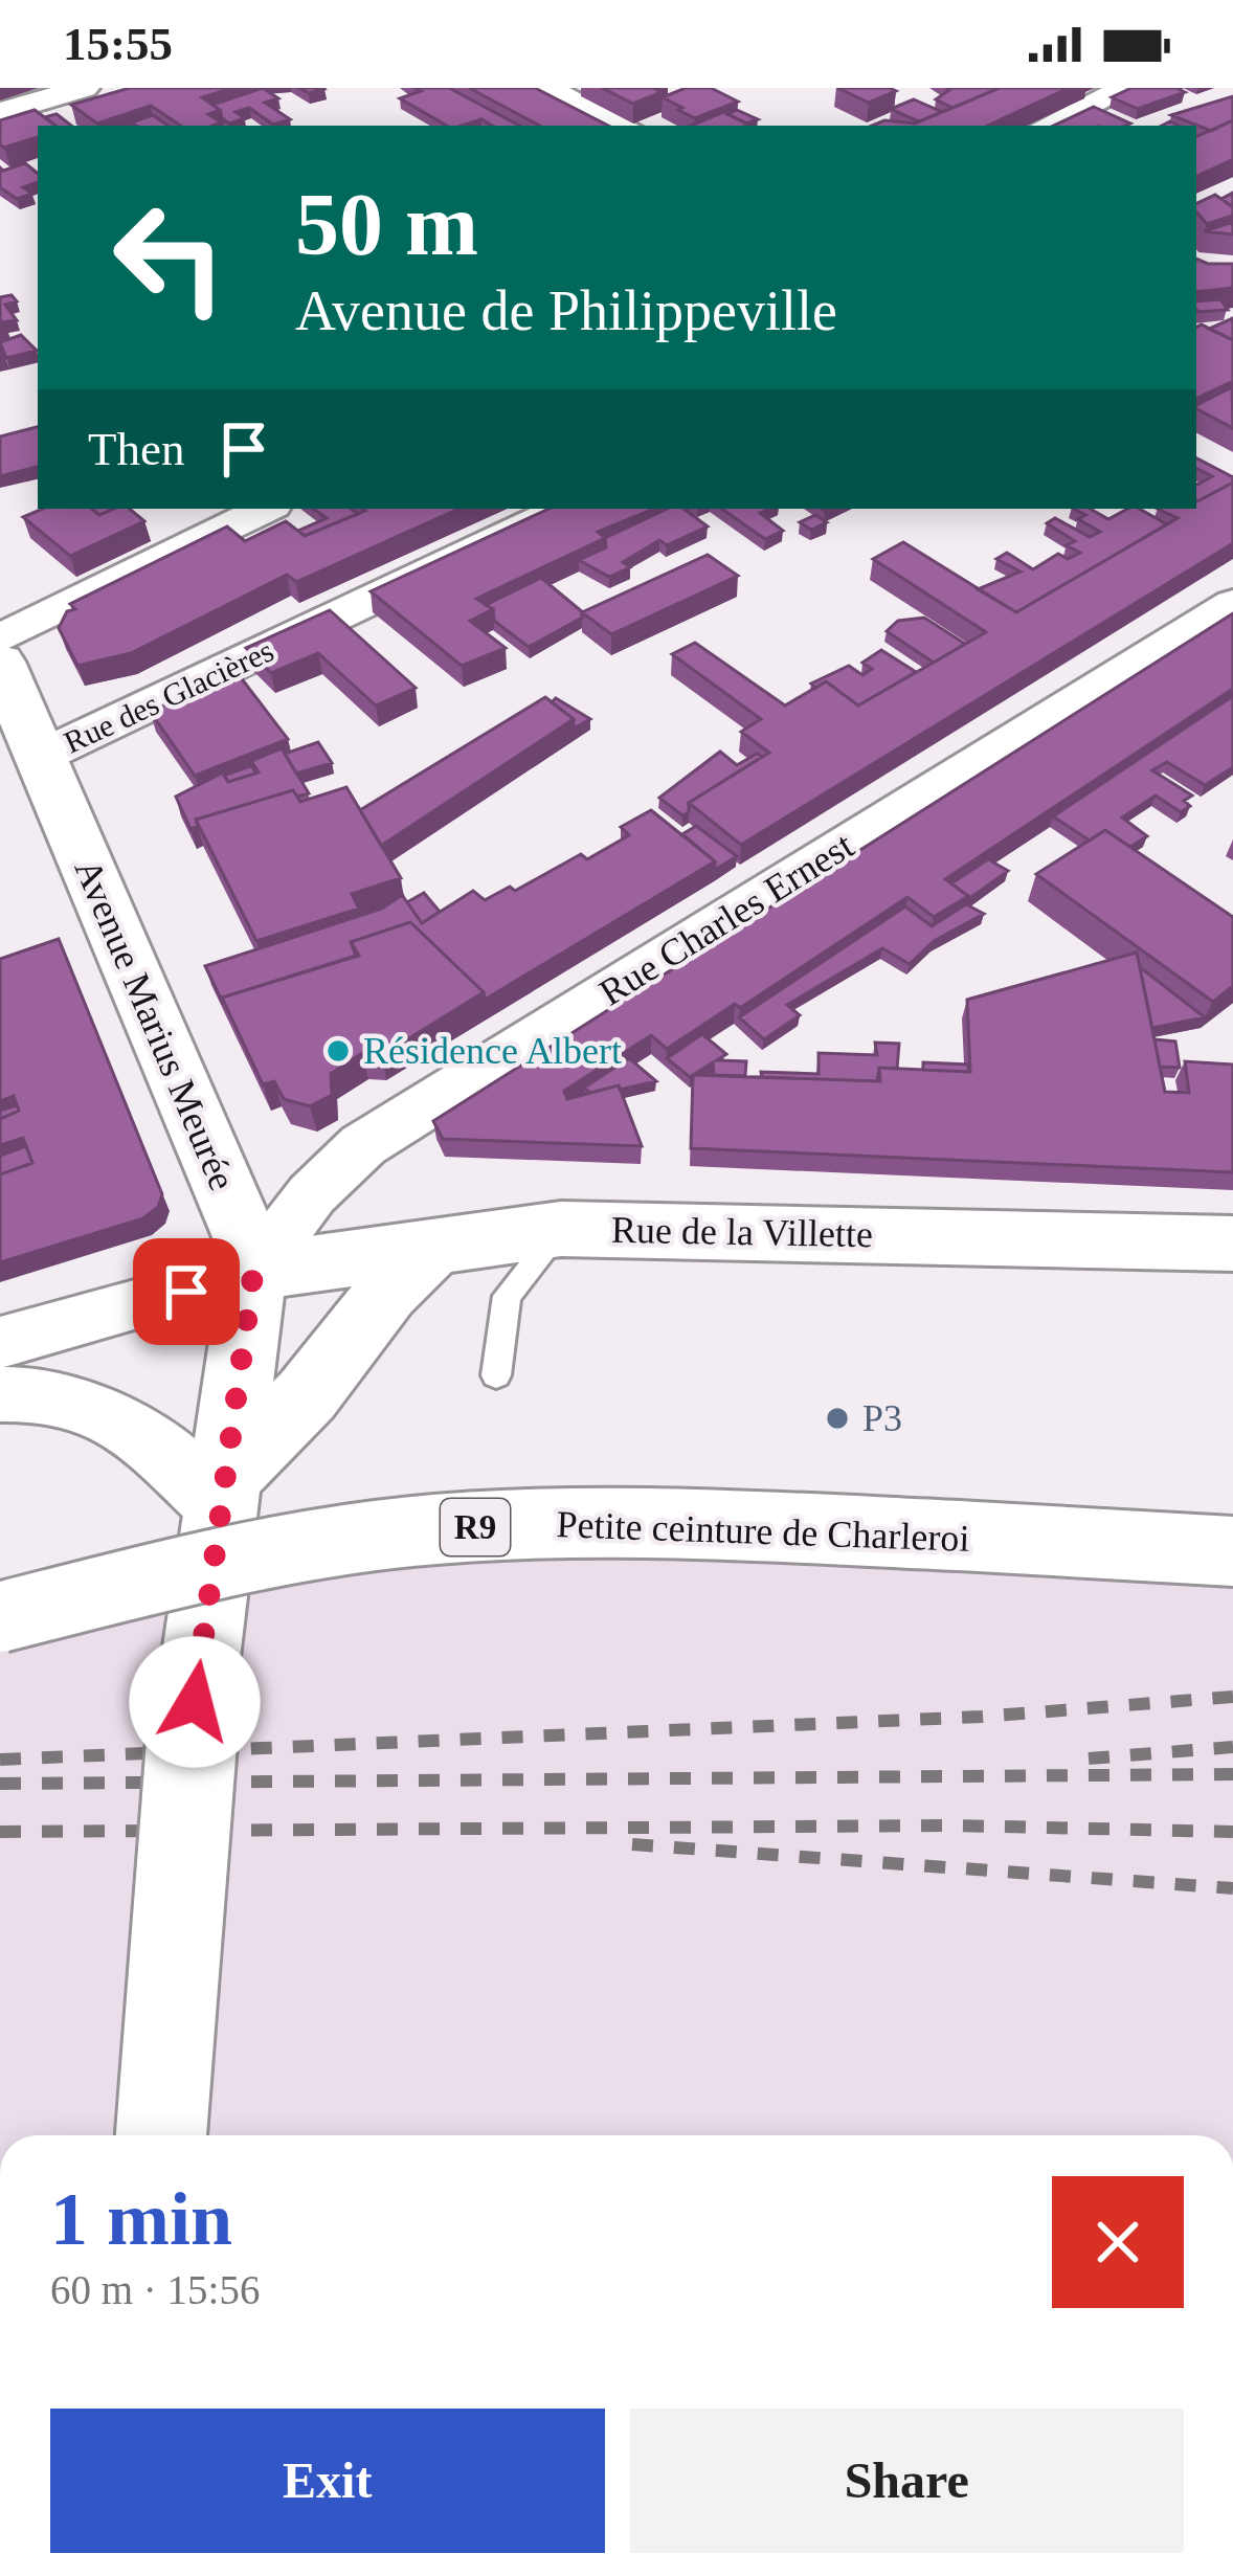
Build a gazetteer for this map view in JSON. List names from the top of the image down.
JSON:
{
  "streets": {
    "main road": [
      "Avenue Marius Meurée",
      "Rue de la Villette",
      "R9",
      "Petite ceinture de Charleroi"
    ],
    "street": ["Rue des Glacières", "Rue Charles Ernest"]
  },
  "crossings": [
    ["Rue des Glacières", "Avenue Marius Meurée"],
    ["Rue Charles Ernest", "Avenue Marius Meurée"],
    ["Rue Charles Ernest", "Rue de la Villette"],
    ["Avenue Marius Meurée", "Rue de la Villette"]
  ],
  "places": ["Résidence Albert", "P3"],
  "page": {
    "status": "15:55",
    "turn": ["50 m", "Avenue de Philippeville"],
    "then": "Then",
    "heading": ["1 min", "60 m · 15:56"],
    "buttons": ["Exit", "Share"]
  }
}
